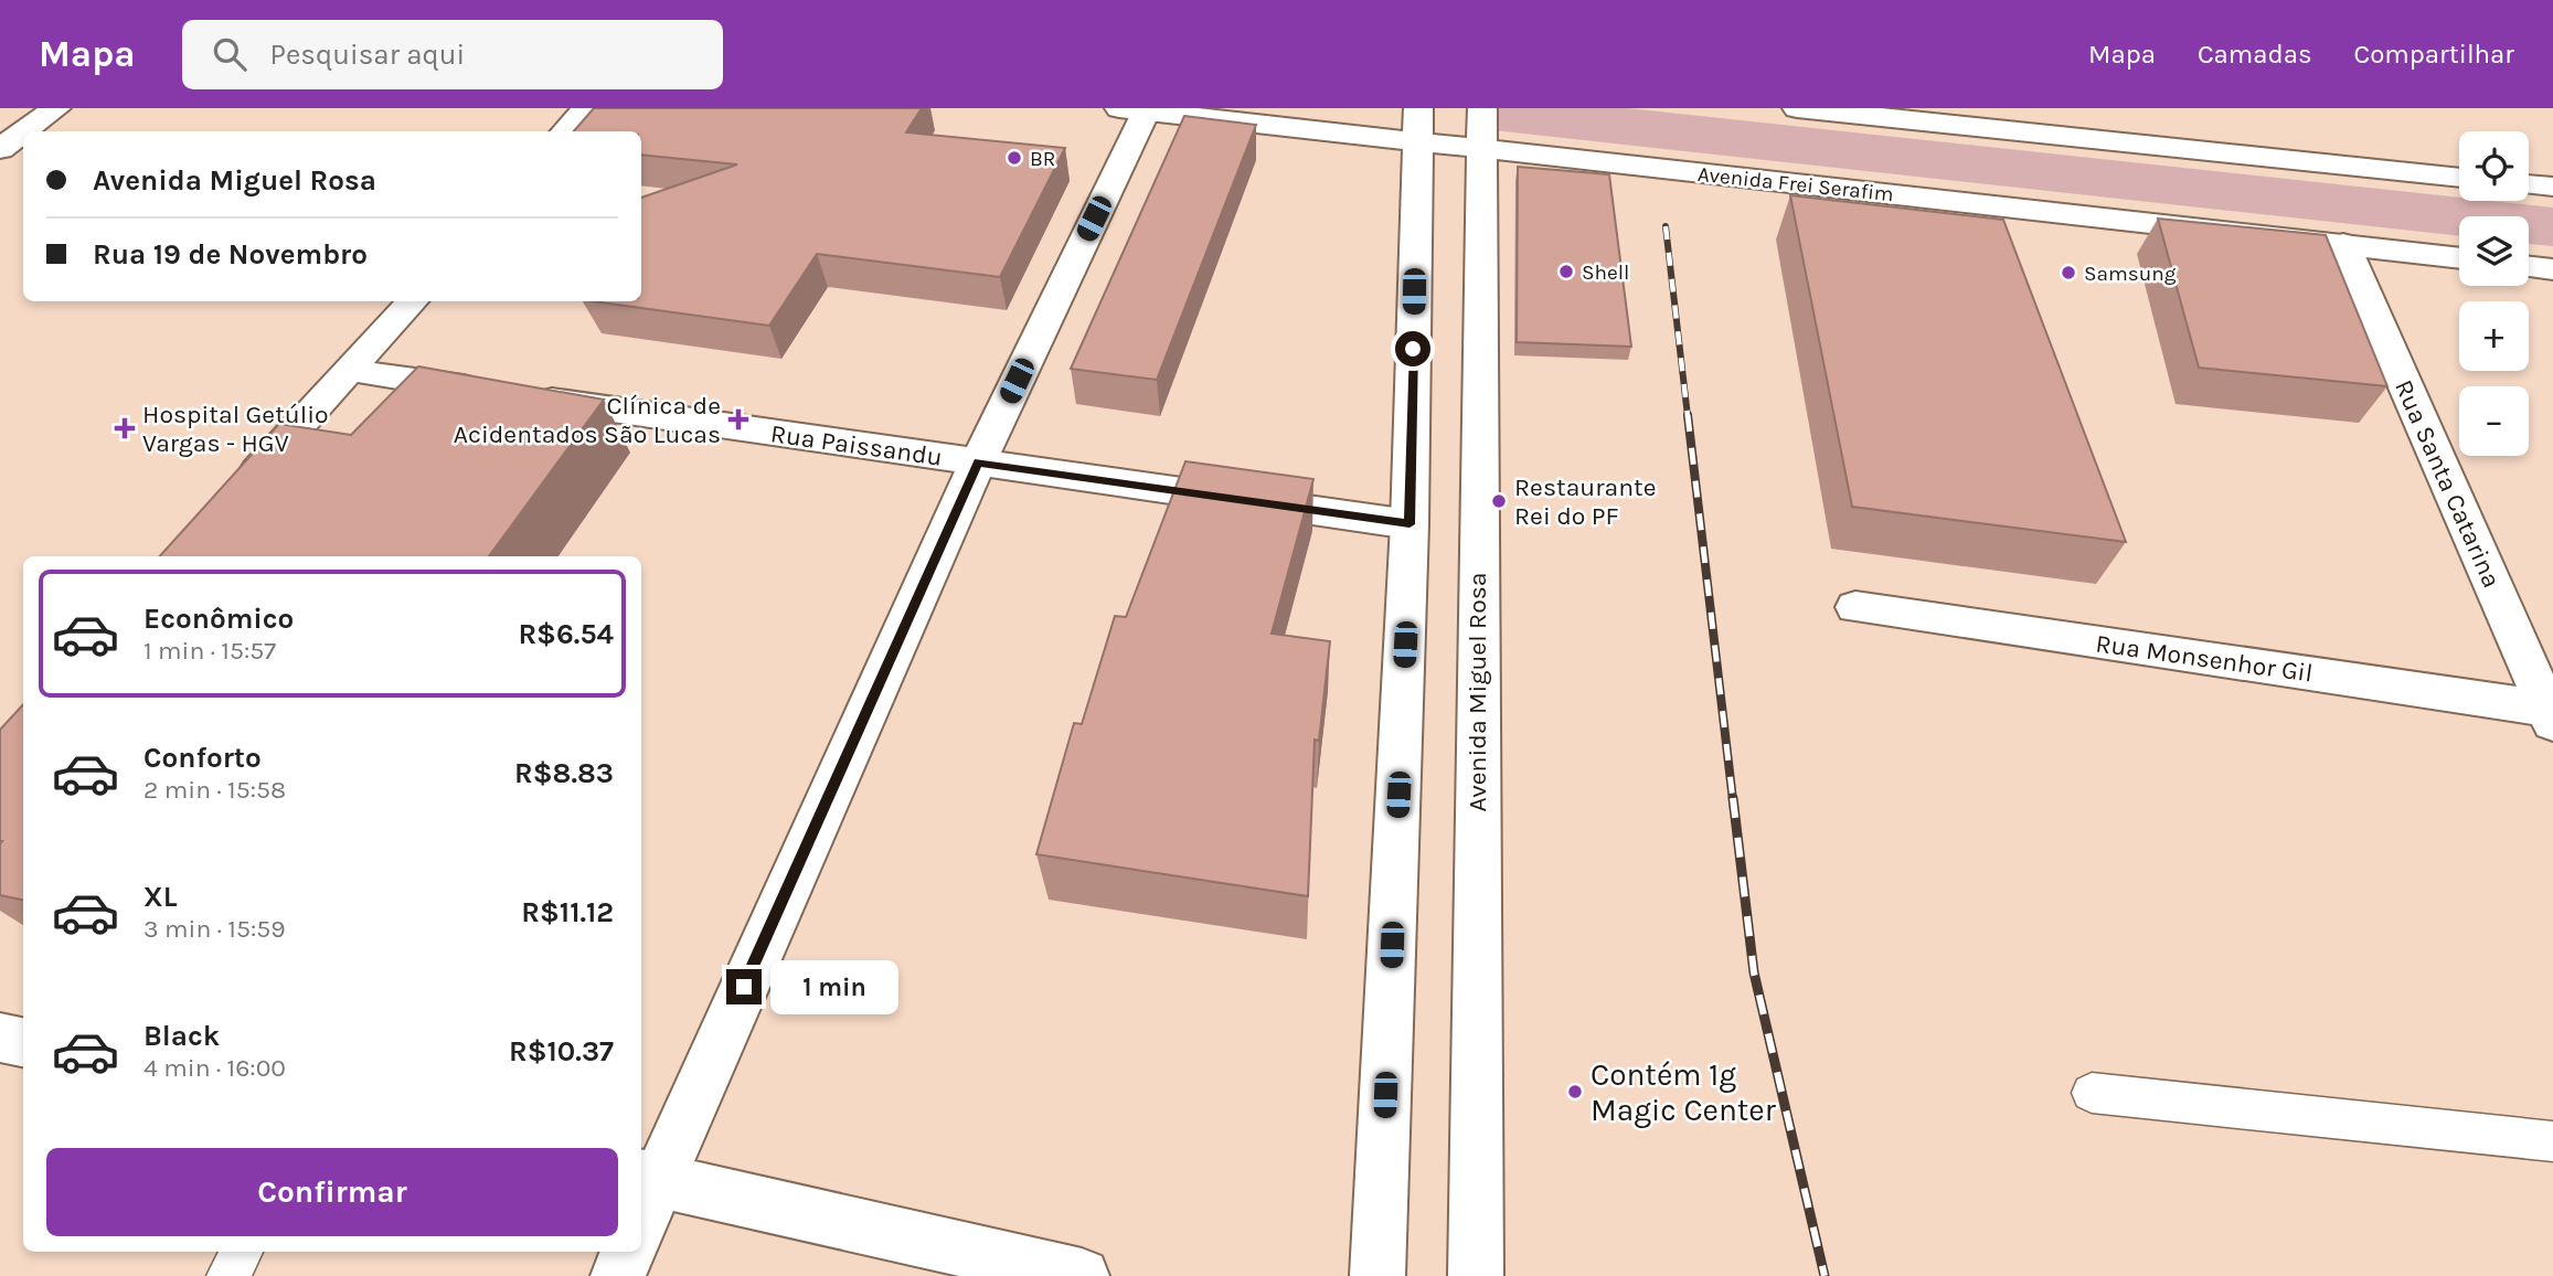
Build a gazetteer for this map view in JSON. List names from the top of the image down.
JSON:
{
  "streets": {
    "main road": [
      "Avenida Frei Serafim",
      "Rua Paissandu",
      "Rua Santa Catarina",
      "Rua Monsenhor Gil",
      "Avenida Miguel Rosa"
    ]
  },
  "crossings": [
    ["Avenida Frei Serafim", "Rua Santa Catarina"],
    ["Avenida Frei Serafim", "Avenida Miguel Rosa"],
    ["Rua Santa Catarina", "Rua Monsenhor Gil"]
  ],
  "places": {
    "other": [
      "BR",
      "Shell",
      "Samsung",
      "Restaurante Rei do PF",
      "Contém 1g Magic Center"
    ],
    "health": ["Clínica de Acidentados São Lucas", "Hospital Getúlio Vargas - HGV"]
  },
  "page": {
    "header": "Mapa",
    "search": "Pesquisar aqui",
    "nav": ["Mapa", "Camadas", "Compartilhar"],
    "map_buttons": ["+", "−"],
    "banner": ["Avenida Miguel Rosa", "Rua 19 de Novembro"],
    "list": [
      {
        "name": "Econômico",
        "note": "1 min · 15:57",
        "value": "R$6.54"
      },
      {
        "name": "Conforto",
        "note": "2 min · 15:58",
        "value": "R$8.83"
      },
      {
        "name": "XL",
        "note": "3 min · 15:59",
        "value": "R$11.12"
      },
      {
        "name": "Black",
        "note": "4 min · 16:00",
        "value": "R$10.37"
      }
    ],
    "bubble": "1 min",
    "buttons": "Confirmar"
  }
}
